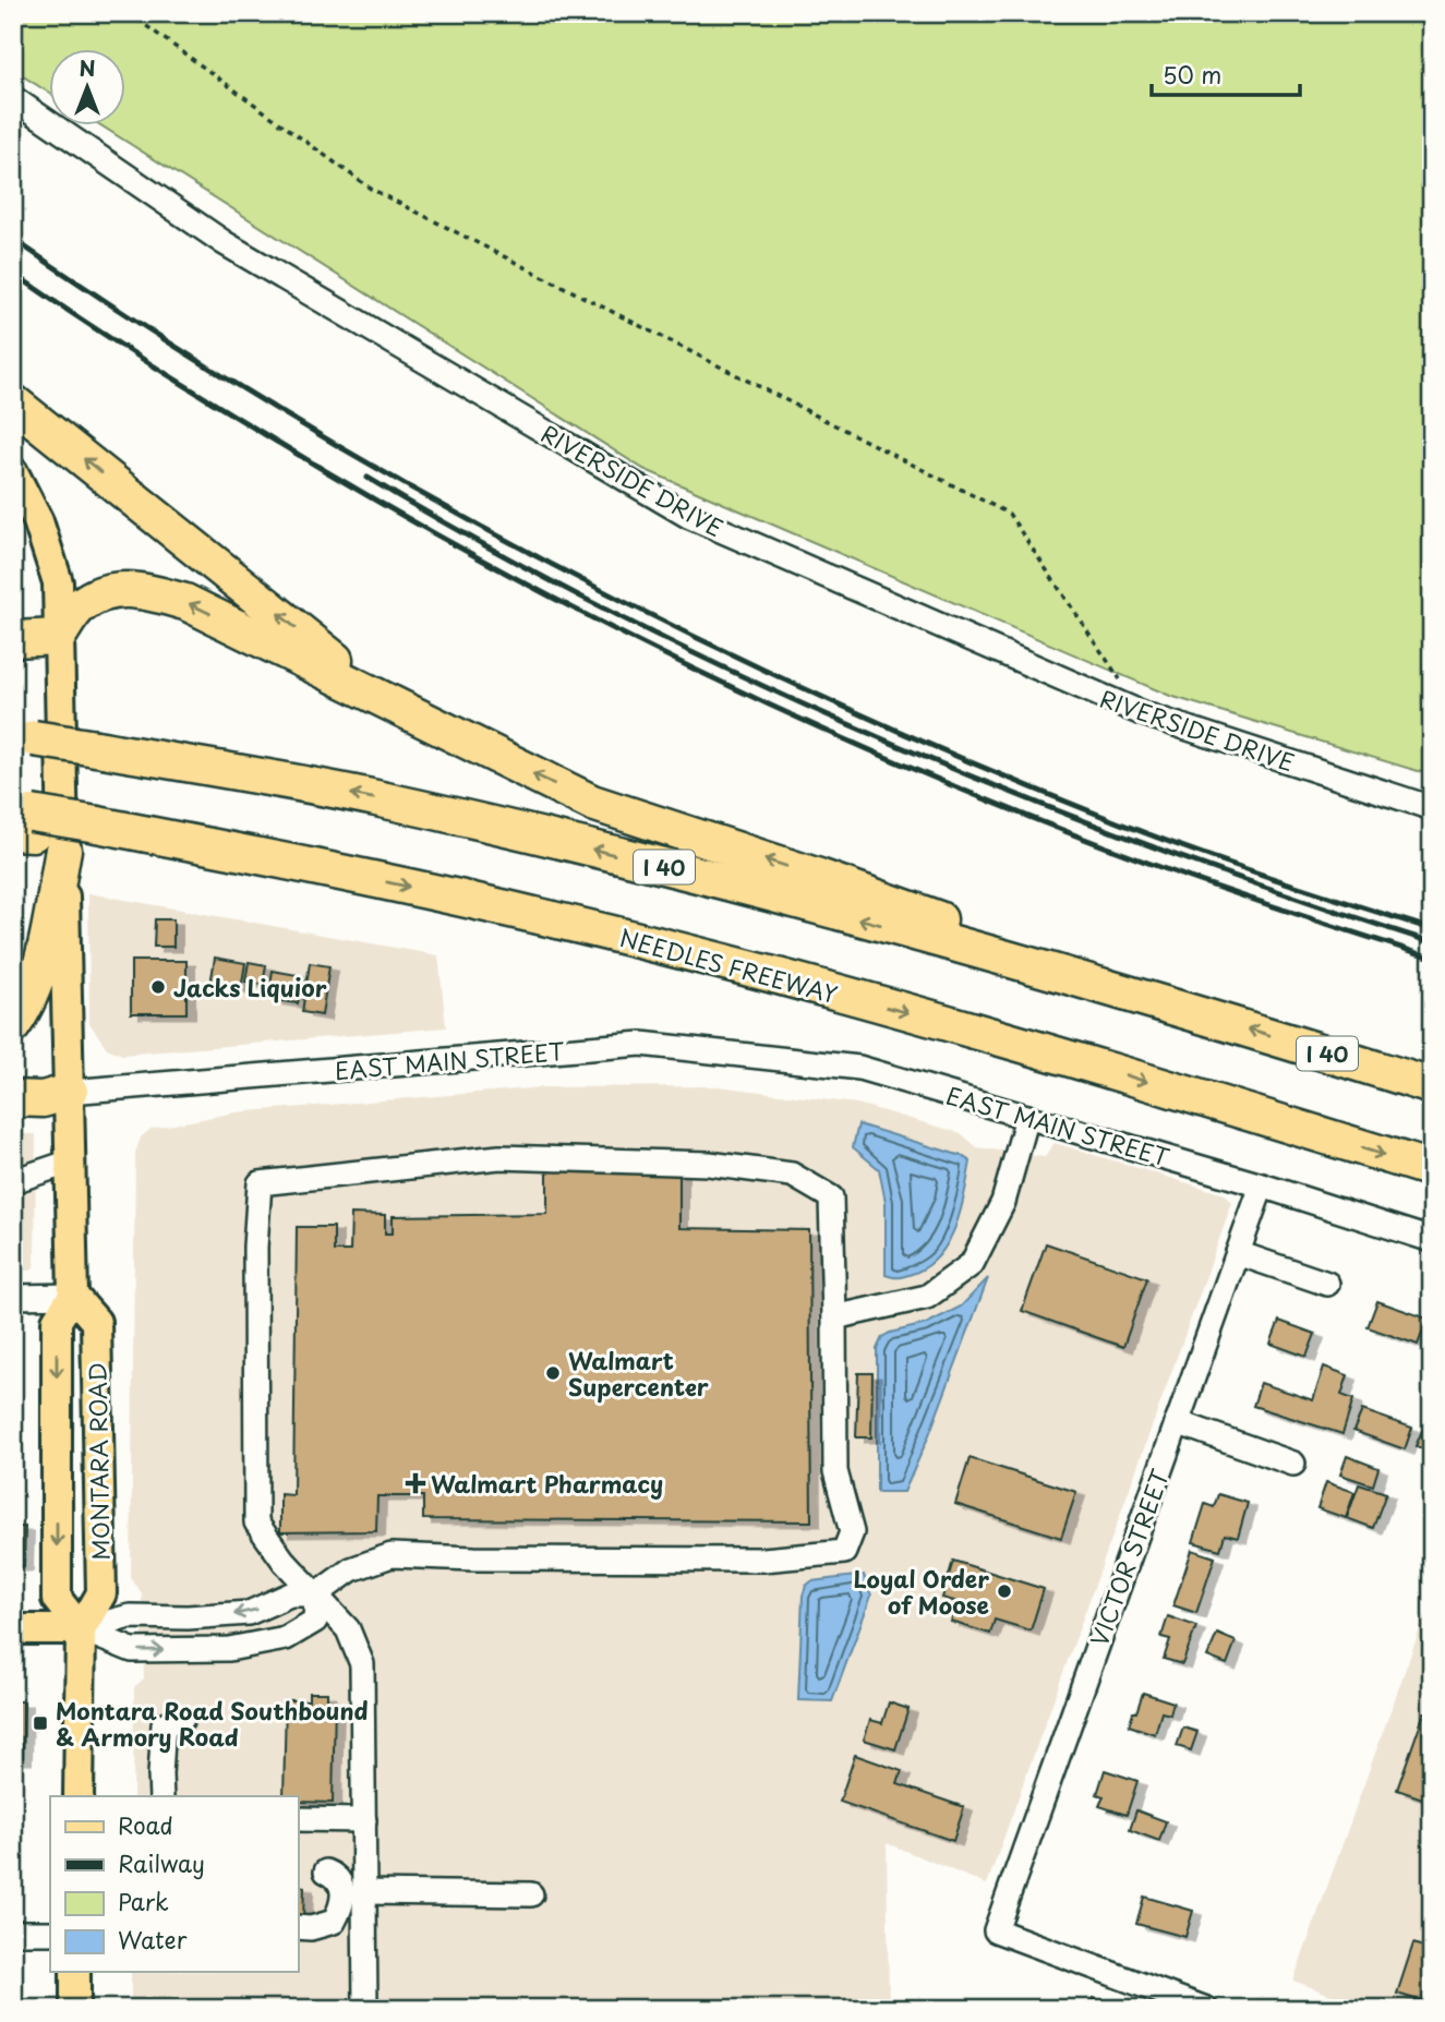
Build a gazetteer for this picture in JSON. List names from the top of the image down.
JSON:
{
  "streets": {
    "highway": ["I 40", "NEEDLES FREEWAY"],
    "main road": ["MONTARA ROAD"],
    "street": ["RIVERSIDE DRIVE", "EAST MAIN STREET", "VICTOR STREET"]
  },
  "crossings": [
    ["EAST MAIN STREET", "MONTARA ROAD"],
    ["EAST MAIN STREET", "VICTOR STREET"]
  ],
  "places": {
    "other": ["Jacks Liquior", "Walmart Supercenter", "Loyal Order of Moose"],
    "health": ["Walmart Pharmacy"],
    "transit": ["Montara Road Southbound & Armory Road"]
  },
  "legend": [
    "Road",
    "Railway",
    "Park",
    "Water"
  ],
  "scale_bar": "50 m",
  "north": "top"
}
